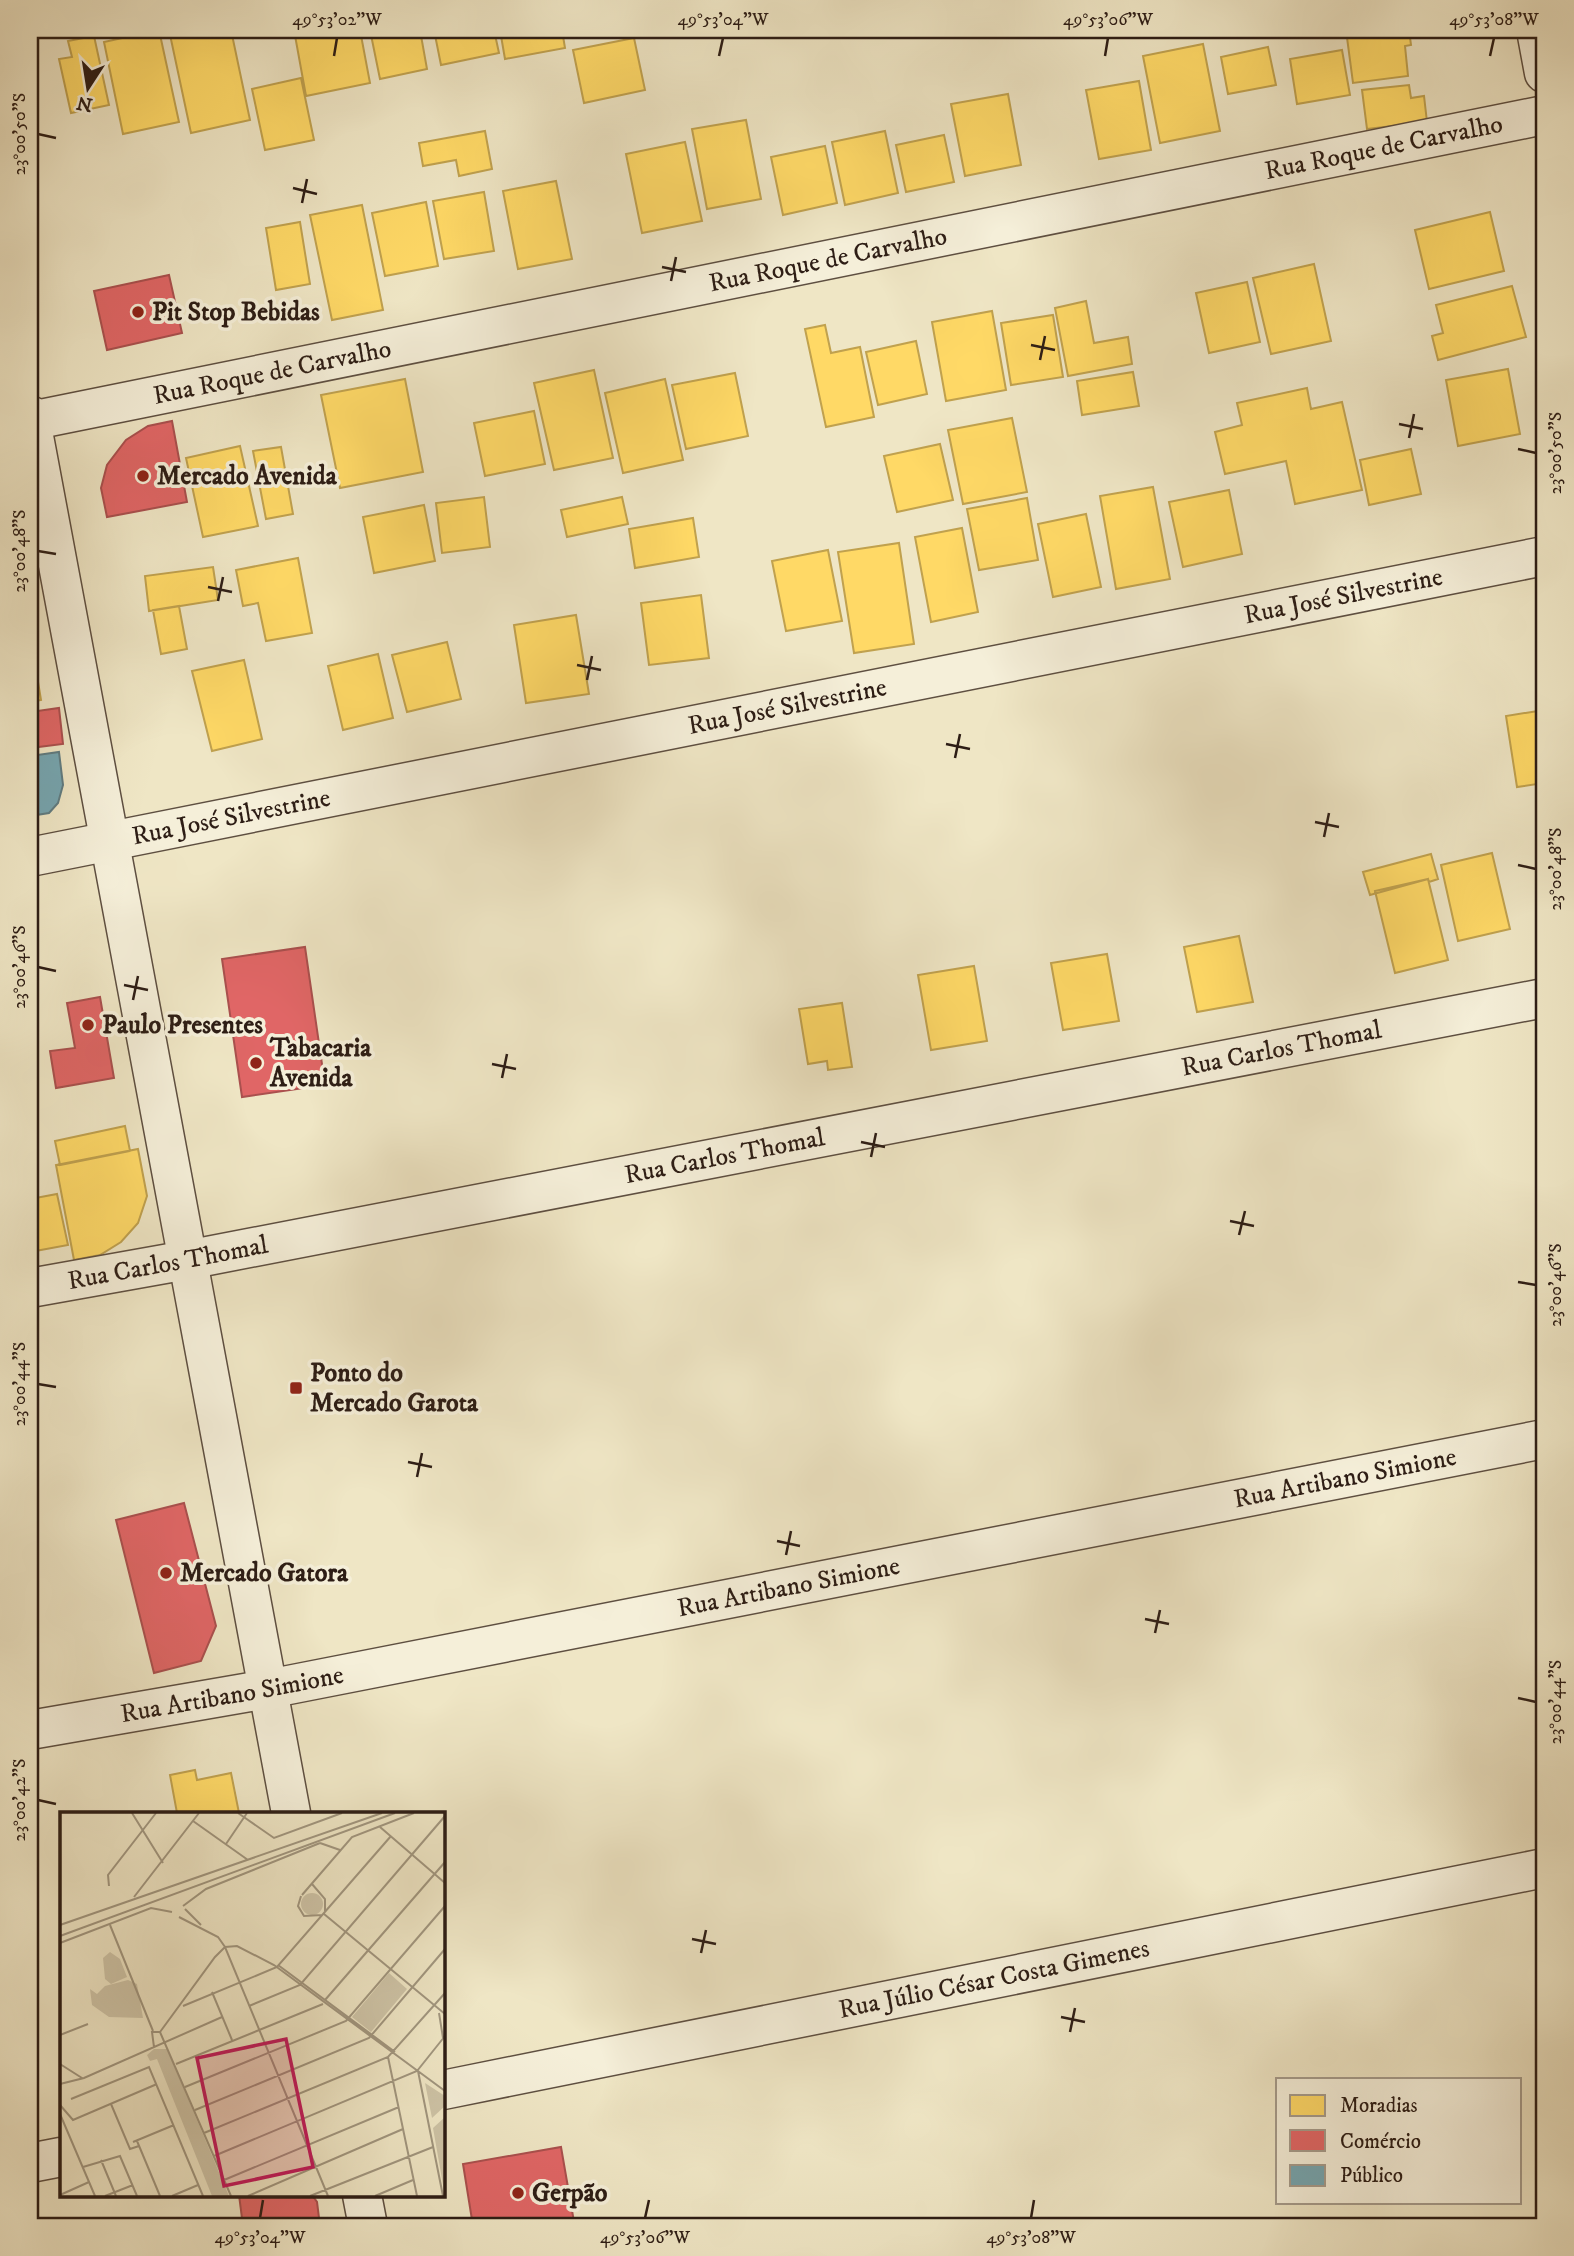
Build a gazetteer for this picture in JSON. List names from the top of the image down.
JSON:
{
  "streets": {
    "street": [
      "Rua Roque de Carvalho",
      "Rua José Silvestrine",
      "Rua Carlos Thomal",
      "Rua Artibano Simione",
      "Rua Júlio César Costa Gimenes"
    ]
  },
  "places": {
    "other": [
      "Pit Stop Bebidas",
      "Mercado Avenida",
      "Paulo Presentes",
      "Tabacaria Avenida",
      "Mercado Gatora",
      "Gerpão"
    ],
    "transit": ["Ponto do Mercado Garota"]
  },
  "legend": ["Moradias", "Comércio", "Público"],
  "north": "bottom",
  "coordinates": [
    "49°53'02\"W",
    "49°53'04\"W",
    "49°53'06\"W",
    "49°53'08\"W",
    "23°00'50\"S",
    "23°00'48\"S",
    "23°00'46\"S",
    "23°00'44\"S",
    "23°00'42\"S"
  ]
}
